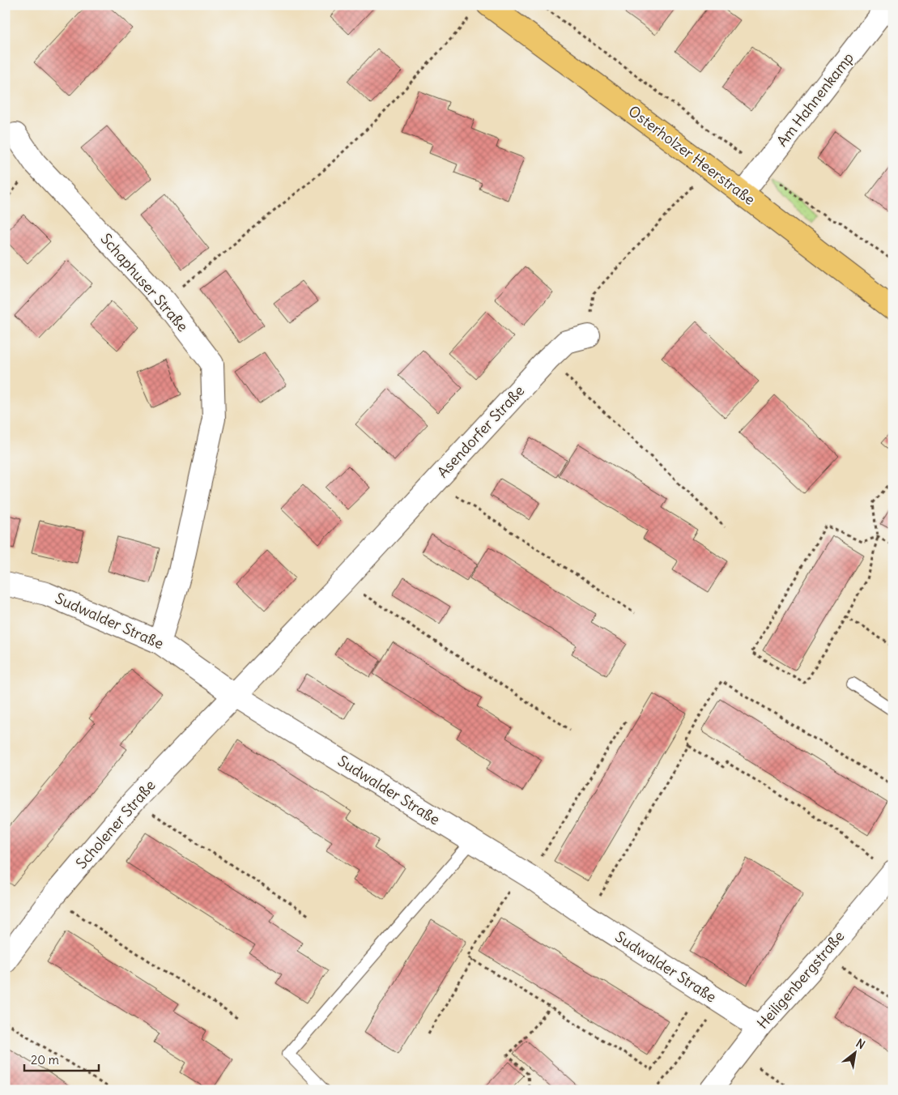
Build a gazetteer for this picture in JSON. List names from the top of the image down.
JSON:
{
  "streets": {
    "main road": ["Osterholzer Heerstraße"],
    "street": [
      "Am Hahnenkamp",
      "Schaphuser Straße",
      "Asendorfer Straße",
      "Sudwalder Straße",
      "Scholener Straße",
      "Heiligenbergstraße"
    ]
  },
  "crossings": [
    ["Am Hahnenkamp", "Osterholzer Heerstraße"],
    ["Schaphuser Straße", "Sudwalder Straße"],
    ["Asendorfer Straße", "Sudwalder Straße"],
    ["Asendorfer Straße", "Scholener Straße"],
    ["Sudwalder Straße", "Scholener Straße"],
    ["Sudwalder Straße", "Heiligenbergstraße"]
  ],
  "scale_bar": "20 m",
  "north": "top right"
}
